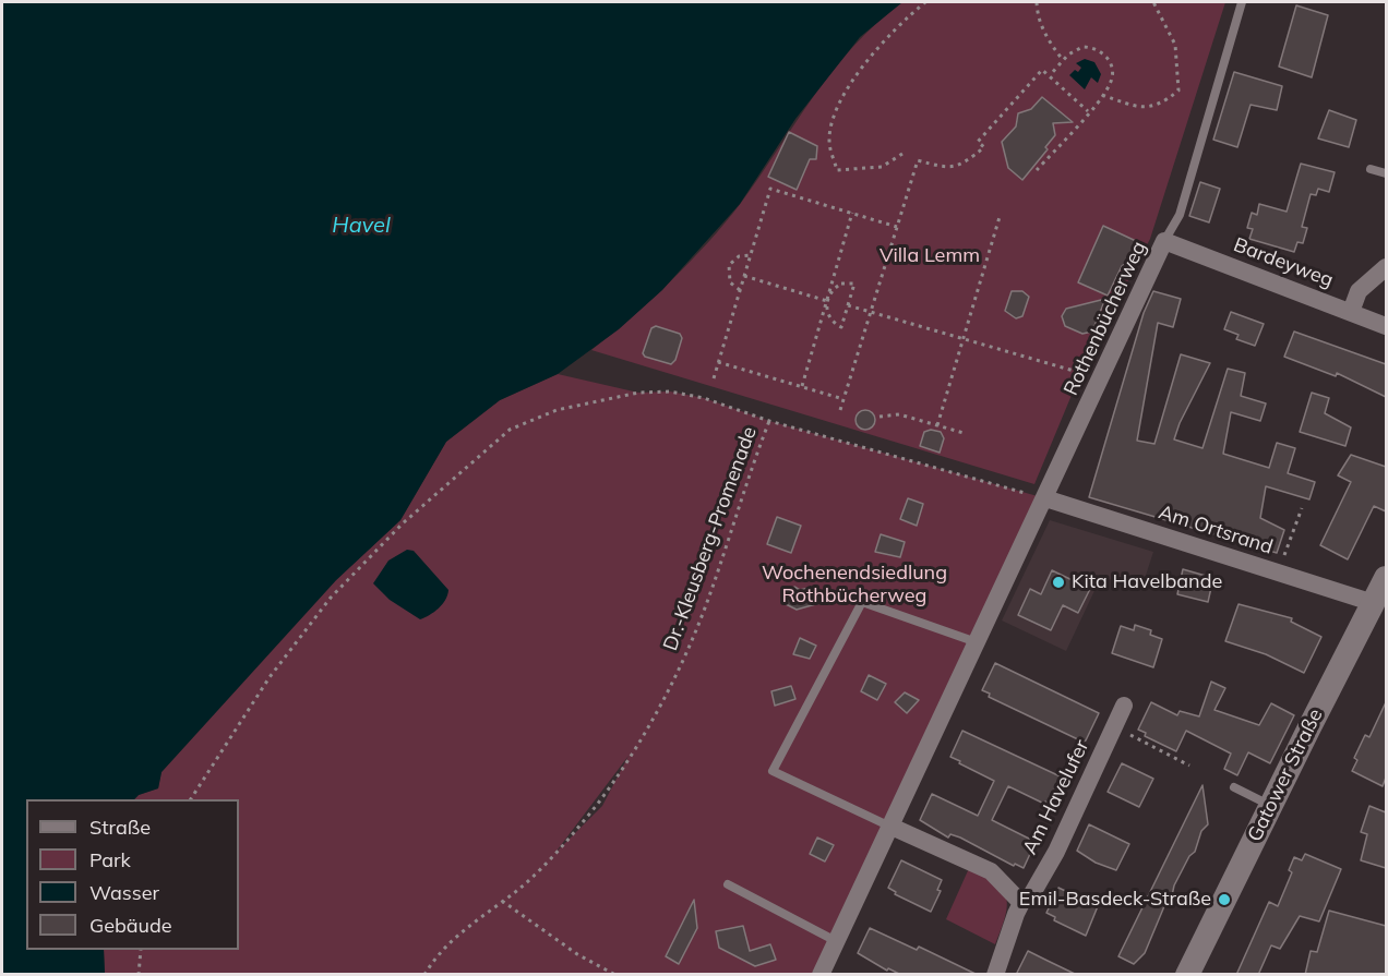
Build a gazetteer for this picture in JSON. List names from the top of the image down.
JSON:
{
  "streets": {
    "main road": ["Gatower Straße"],
    "street": [
      "Bardeyweg",
      "Rothenbücherweg",
      "Am Ortsrand",
      "Am Havelufer"
    ],
    "path": ["Dr.-Kleusberg-Promenade"]
  },
  "crossings": [
    ["Bardeyweg", "Rothenbücherweg"],
    ["Rothenbücherweg", "Am Ortsrand"],
    ["Rothenbücherweg", "Dr.-Kleusberg-Promenade"],
    ["Am Ortsrand", "Dr.-Kleusberg-Promenade"],
    ["Am Ortsrand", "Gatower Straße"]
  ],
  "water": ["Havel"],
  "parks": ["Villa Lemm", "Wochenendsiedlung Rothbücherweg"],
  "places": ["Kita Havelbande", "Emil-Basdeck-Straße"],
  "legend": [
    "Straße",
    "Park",
    "Wasser",
    "Gebäude"
  ]
}
